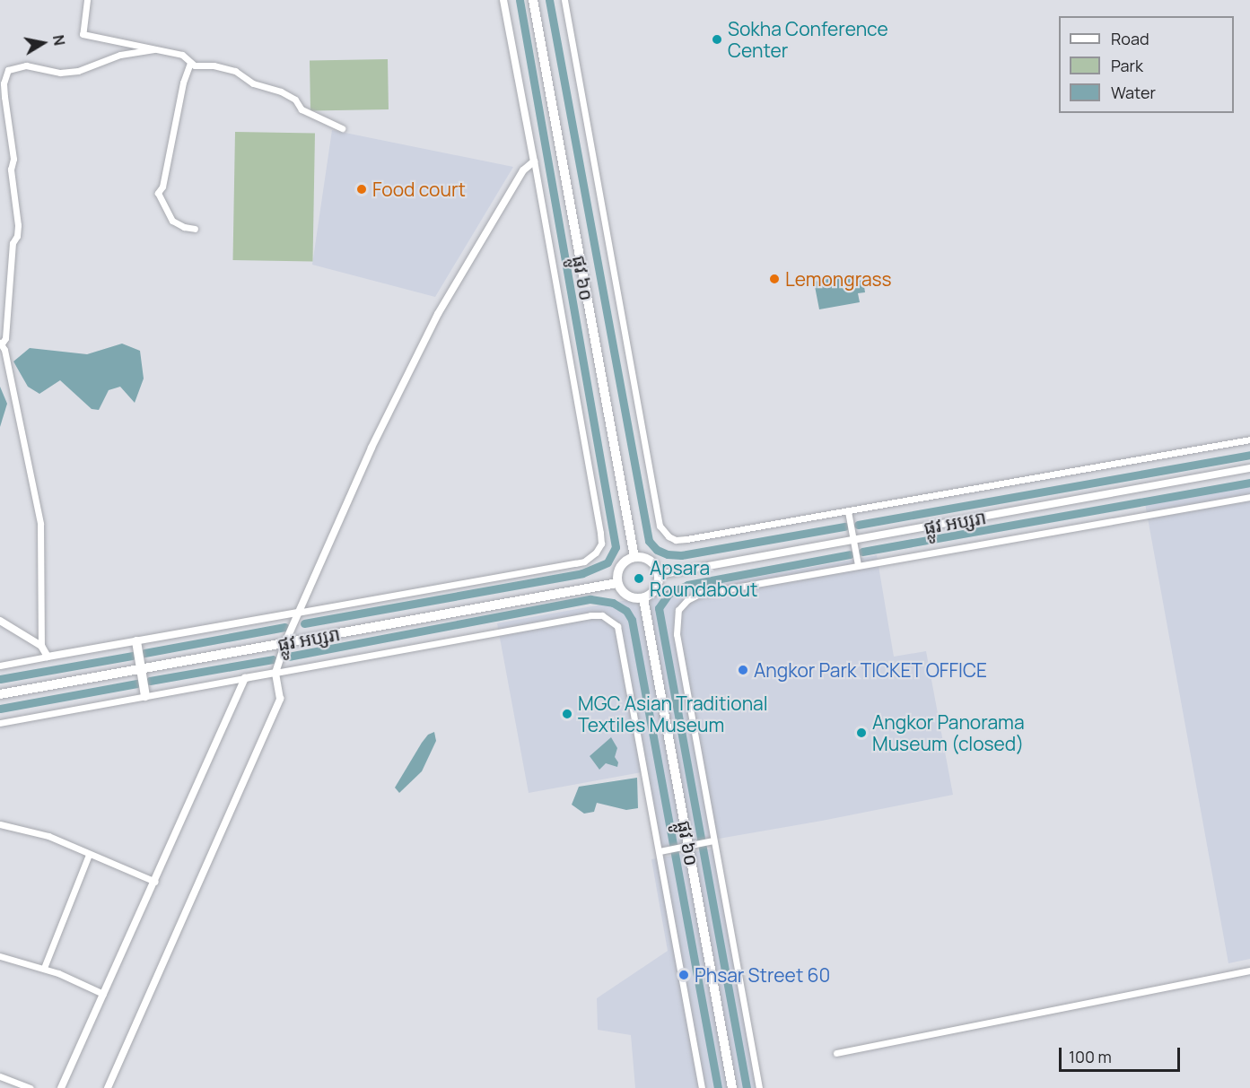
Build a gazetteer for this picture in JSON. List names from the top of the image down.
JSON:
{
  "streets": {
    "main road": ["ផ្លូវ ៦០", "ផ្លូវ អប្សរា"]
  },
  "crossings": [
    ["ផ្លូវ ៦០", "ផ្លូវ អប្សរា"]
  ],
  "places": [
    "Sokha Conference Center",
    "Food court",
    "Lemongrass",
    "Apsara Roundabout",
    "Angkor Park TICKET OFFICE",
    "MGC Asian Traditional Textiles Museum",
    "Angkor Panorama Museum (closed)",
    "Phsar Street 60"
  ],
  "legend": ["Road", "Park", "Water"],
  "scale_bar": "100 m",
  "north": "right"
}
